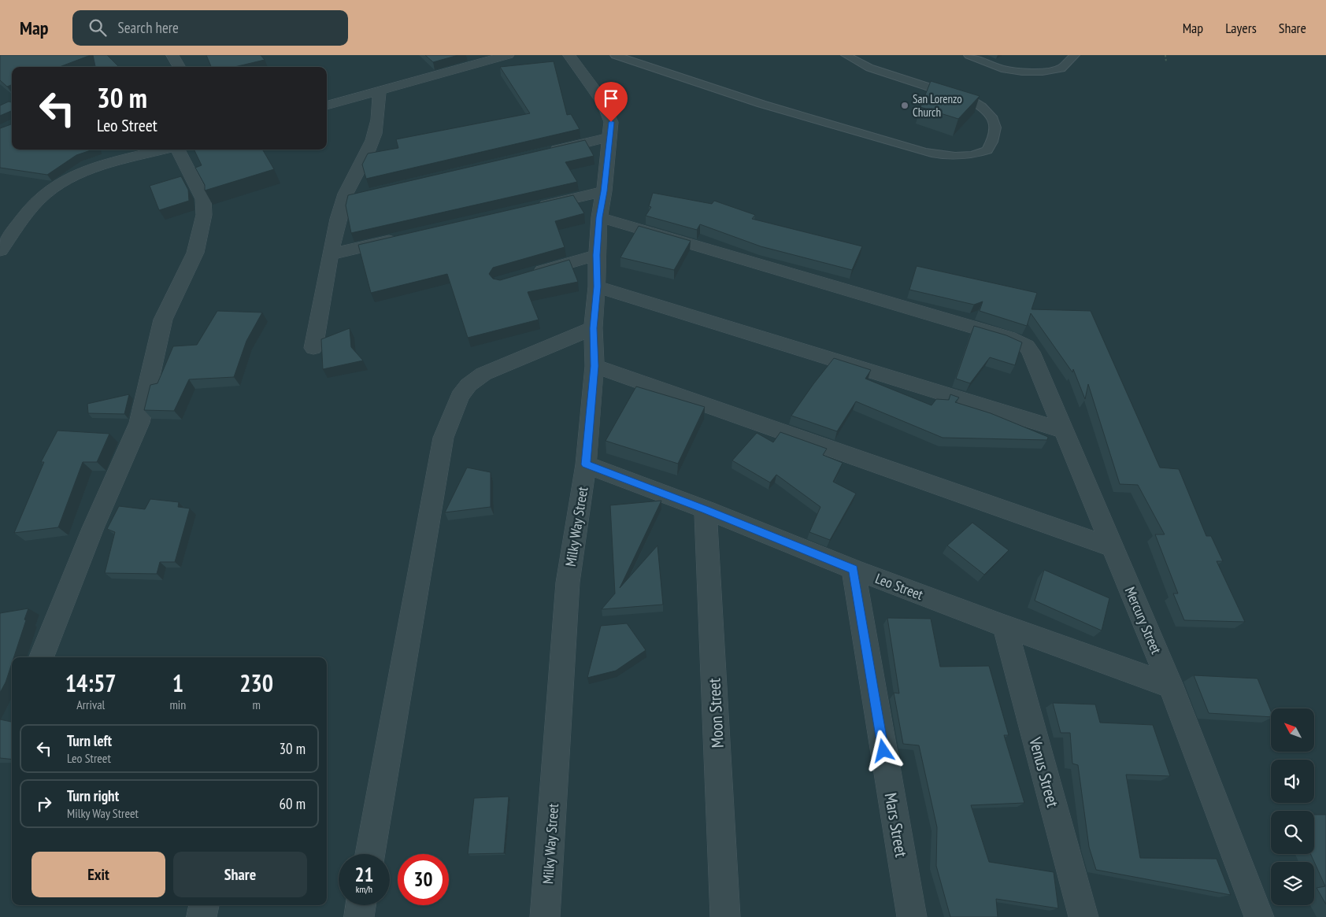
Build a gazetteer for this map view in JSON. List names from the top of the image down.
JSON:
{
  "streets": {
    "street": [
      "Milky Way Street",
      "Leo Street",
      "Mercury Street",
      "Moon Street",
      "Venus Street",
      "Mars Street"
    ]
  },
  "crossings": [
    ["Milky Way Street", "Leo Street"],
    ["Milky Way Street", "Mercury Street"],
    ["Leo Street", "Mercury Street"],
    ["Leo Street", "Moon Street"],
    ["Leo Street", "Venus Street"],
    ["Leo Street", "Mars Street"]
  ],
  "places": ["San Lorenzo Church"],
  "north": "top left",
  "page": {
    "header": "Map",
    "search": "Search here",
    "nav": ["Map", "Layers", "Share"],
    "turn": ["30 m", "Leo Street"],
    "eta": [
      "14:57",
      "Arrival",
      "1",
      "min",
      "230",
      "m"
    ],
    "list": [
      {
        "name": "Turn left",
        "note": "Leo Street",
        "value": "30 m"
      },
      {
        "name": "Turn right",
        "note": "Milky Way Street",
        "value": "60 m"
      }
    ],
    "buttons": ["Exit", "Share"],
    "speed": "21 km/h",
    "limit": "30"
  }
}
